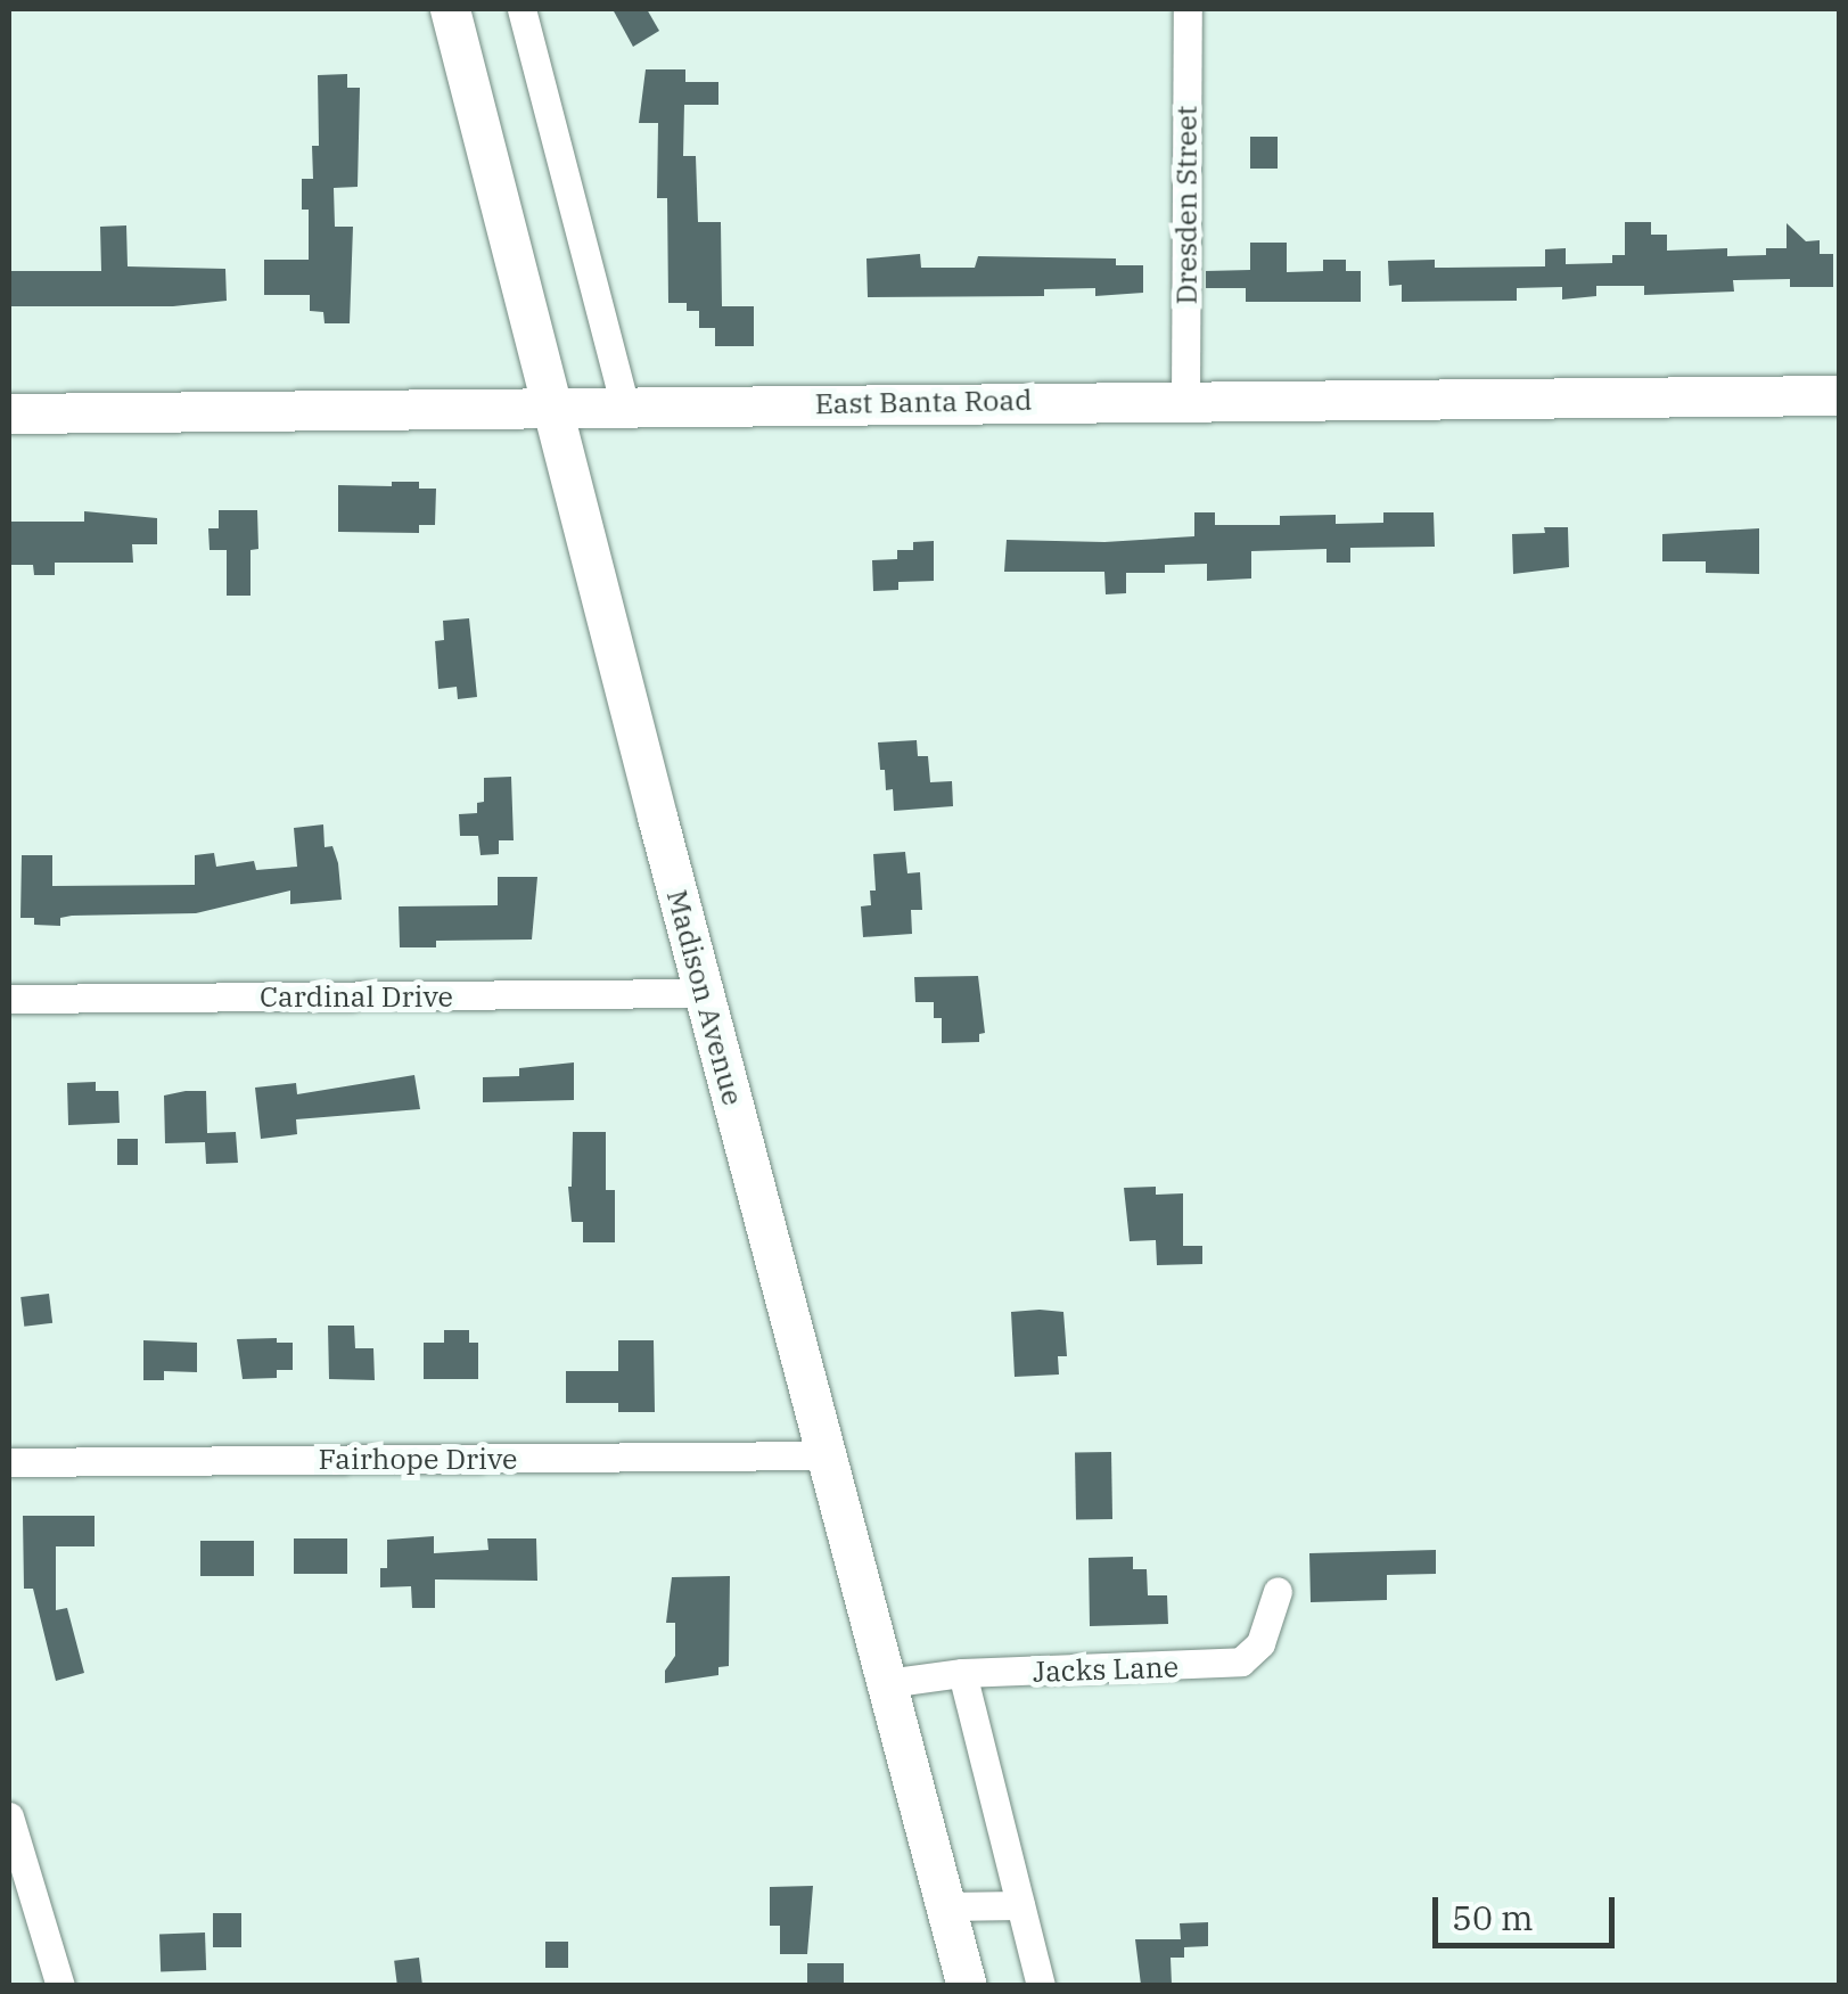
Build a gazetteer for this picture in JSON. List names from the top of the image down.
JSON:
{
  "streets": {
    "main road": ["East Banta Road", "Madison Avenue"],
    "street": [
      "Dresden Street",
      "Cardinal Drive",
      "Fairhope Drive",
      "Jacks Lane"
    ]
  },
  "crossings": [
    ["Dresden Street", "East Banta Road"],
    ["East Banta Road", "Madison Avenue"],
    ["Cardinal Drive", "Madison Avenue"],
    ["Madison Avenue", "Fairhope Drive"],
    ["Madison Avenue", "Jacks Lane"]
  ],
  "scale_bar": "50 m"
}
